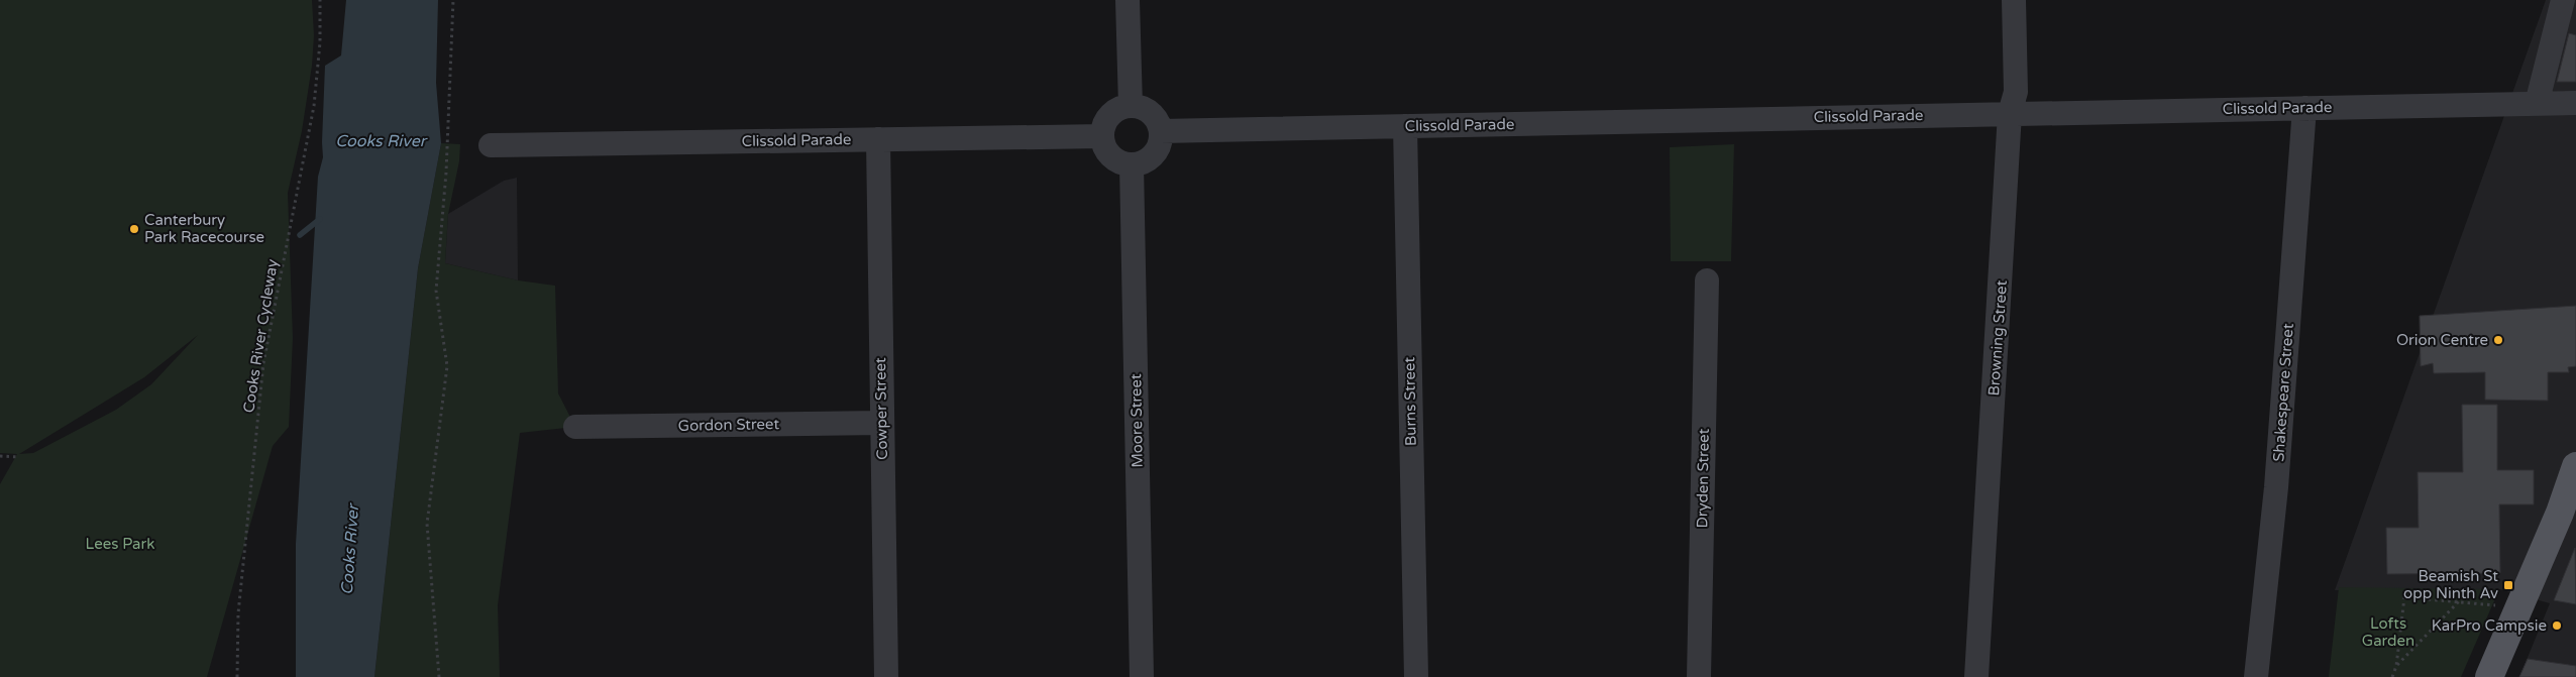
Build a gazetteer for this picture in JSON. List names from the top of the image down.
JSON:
{
  "streets": {
    "street": [
      "Clissold Parade",
      "Browning Street",
      "Shakespeare Street",
      "Burns Street",
      "Cowper Street",
      "Moore Street",
      "Gordon Street",
      "Dryden Street"
    ],
    "path": ["Cooks River Cycleway"]
  },
  "crossings": [
    ["Clissold Parade", "Browning Street"],
    ["Clissold Parade", "Shakespeare Street"],
    ["Clissold Parade", "Burns Street"],
    ["Clissold Parade", "Cowper Street"],
    ["Clissold Parade", "Moore Street"],
    ["Cowper Street", "Gordon Street"]
  ],
  "water": ["Cooks River"],
  "parks": ["Lees Park", "Lofts Garden"],
  "places": {
    "other": ["Canterbury Park Racecourse", "Orion Centre", "KarPro Campsie"],
    "transit": ["Beamish St opp Ninth Av"]
  }
}
